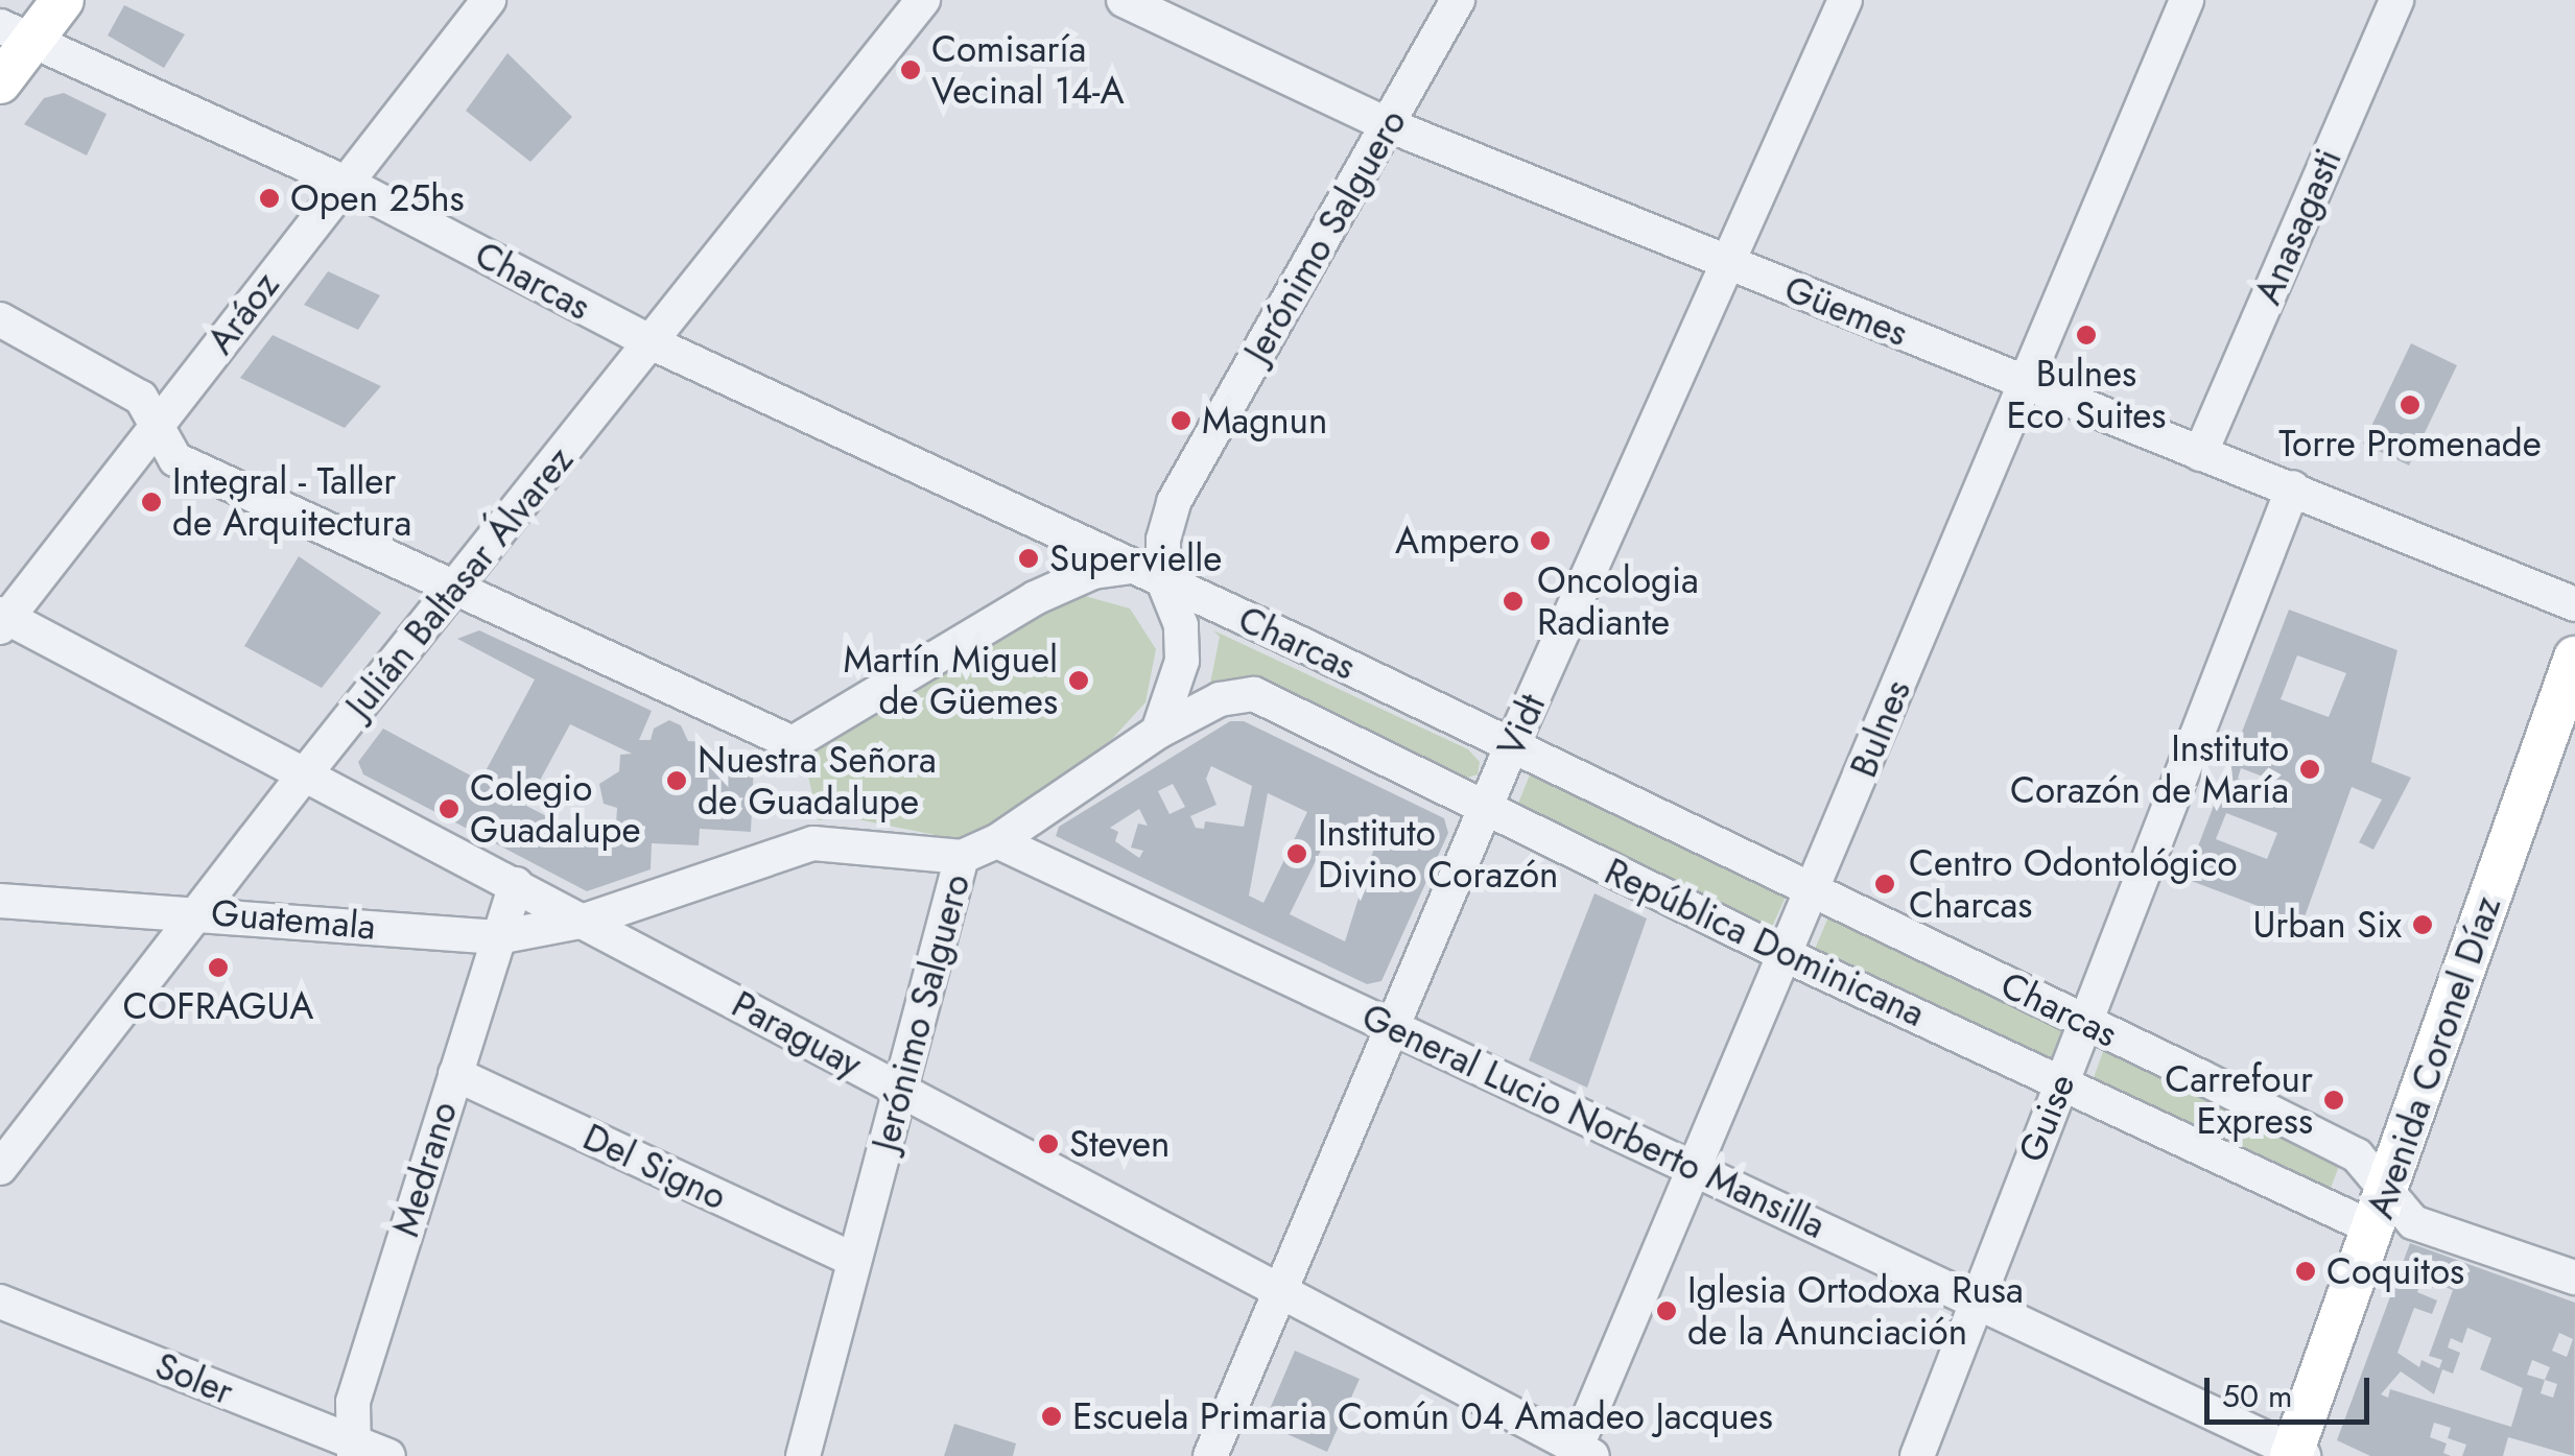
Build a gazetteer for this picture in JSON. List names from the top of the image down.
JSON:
{
  "streets": {
    "main road": ["Avenida Coronel Díaz"],
    "street": [
      "Anasagasti",
      "Jerónimo Salguero",
      "Charcas",
      "Güemes",
      "Aráoz",
      "Julián Baltasar Álvarez",
      "Vidt",
      "Bulnes",
      "Guatemala",
      "República Dominicana",
      "Paraguay",
      "Guise",
      "General Lucio Norberto Mansilla",
      "Del Signo",
      "Medrano",
      "Soler"
    ]
  },
  "crossings": [
    ["Anasagasti", "Güemes"],
    ["Jerónimo Salguero", "Charcas"],
    ["Jerónimo Salguero", "Güemes"],
    ["Jerónimo Salguero", "República Dominicana"],
    ["Jerónimo Salguero", "Paraguay"],
    ["Jerónimo Salguero", "General Lucio Norberto Mansilla"],
    ["Jerónimo Salguero", "Del Signo"],
    ["Charcas", "Aráoz"],
    ["Charcas", "Julián Baltasar Álvarez"],
    ["Charcas", "Vidt"],
    ["Charcas", "Bulnes"],
    ["Charcas", "Avenida Coronel Díaz"],
    ["Charcas", "Guise"],
    ["Güemes", "Vidt"],
    ["Güemes", "Bulnes"],
    ["Güemes", "Guise"],
    ["Aráoz", "Paraguay"],
    ["Julián Baltasar Álvarez", "Guatemala"],
    ["Julián Baltasar Álvarez", "Paraguay"],
    ["Vidt", "República Dominicana"],
    ["Vidt", "Paraguay"],
    ["Vidt", "General Lucio Norberto Mansilla"],
    ["Bulnes", "República Dominicana"],
    ["Bulnes", "Paraguay"],
    ["Bulnes", "General Lucio Norberto Mansilla"],
    ["Guatemala", "Paraguay"],
    ["Guatemala", "Medrano"],
    ["República Dominicana", "Avenida Coronel Díaz"],
    ["República Dominicana", "Guise"],
    ["Paraguay", "Medrano"],
    ["Avenida Coronel Díaz", "General Lucio Norberto Mansilla"],
    ["Guise", "General Lucio Norberto Mansilla"],
    ["Del Signo", "Medrano"],
    ["Medrano", "Soler"]
  ],
  "places": [
    "Comisaría Vecinal 14-A",
    "Open 25hs",
    "Bulnes Eco Suites",
    "Torre Promenade",
    "Magnun",
    "Integral - Taller de Arquitectura",
    "Ampero",
    "Supervielle",
    "Oncologia Radiante",
    "Martín Miguel de Güemes",
    "Instituto Corazón de María",
    "Nuestra Señora de Guadalupe",
    "Colegio Guadalupe",
    "Instituto Divino Corazón",
    "Centro Odontológico Charcas",
    "Urban Six",
    "COFRAGUA",
    "Carrefour Express",
    "Steven",
    "Coquitos",
    "Iglesia Ortodoxa Rusa de la Anunciación",
    "Escuela Primaria Común 04 Amadeo Jacques"
  ],
  "scale_bar": "50 m"
}
